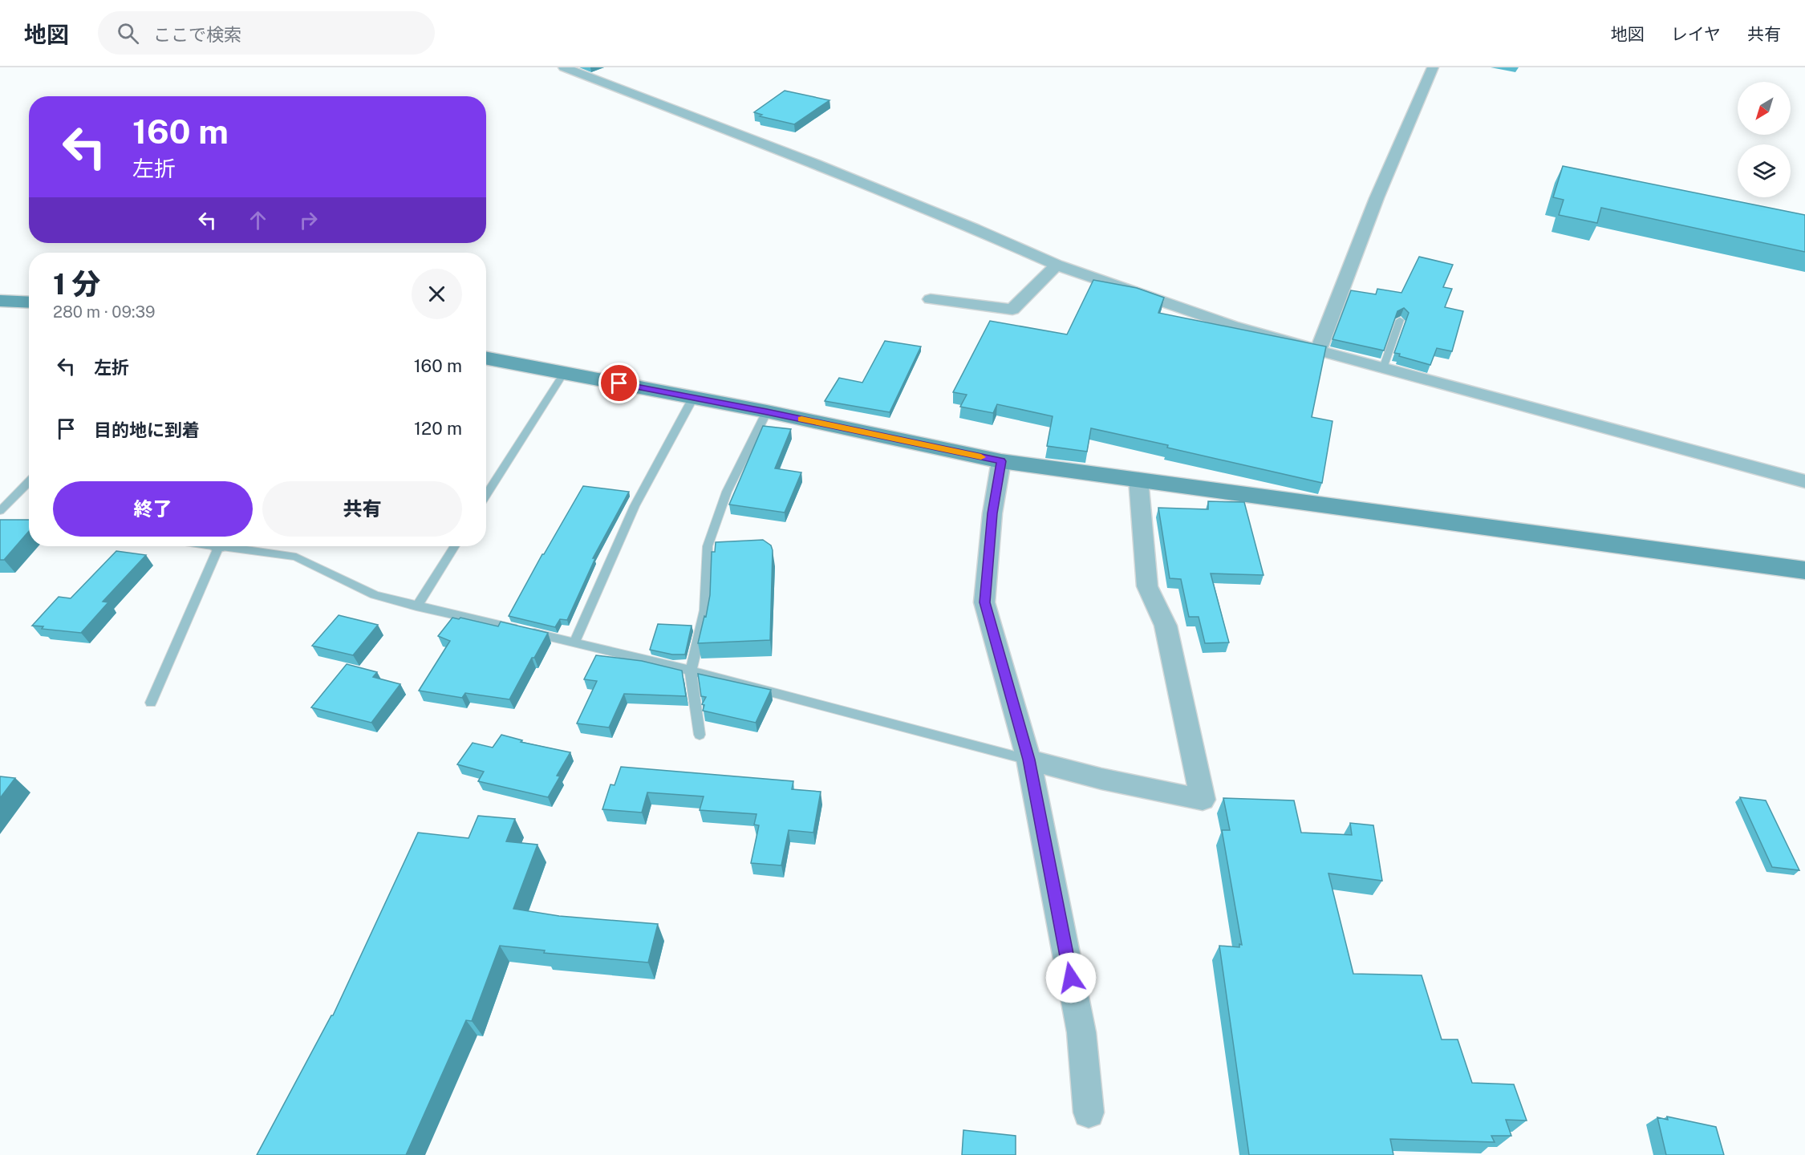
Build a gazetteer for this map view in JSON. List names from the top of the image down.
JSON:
{
  "north": "bottom left",
  "page": {
    "header": "地図",
    "search": "ここで検索",
    "nav": ["地図", "レイヤ", "共有"],
    "turn": ["160 m", "左折"],
    "heading": ["1 分", "280 m · 09:39"],
    "list": [
      {
        "name": "左折",
        "value": "160 m"
      },
      {
        "name": "目的地に到着",
        "value": "120 m"
      }
    ],
    "buttons": ["終了", "共有"]
  }
}
